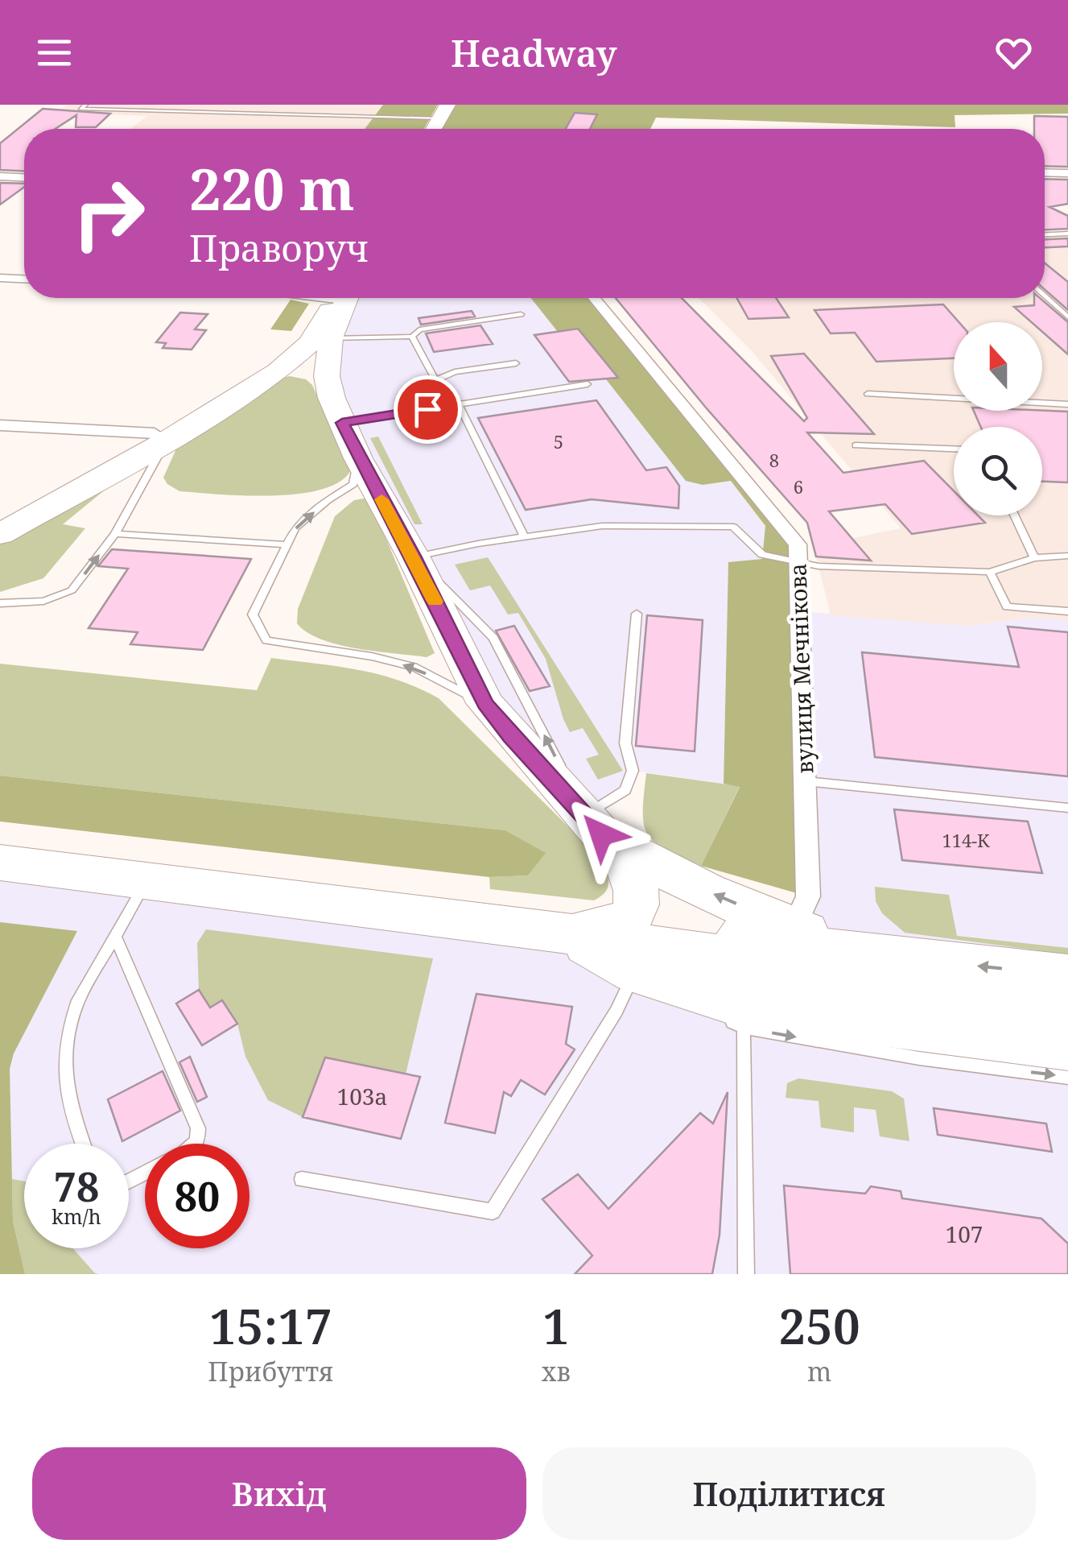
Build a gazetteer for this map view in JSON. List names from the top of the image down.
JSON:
{
  "streets": {
    "street": ["вулиця Мечнікова"]
  },
  "house_numbers": [
    "5",
    "8",
    "6",
    "114-К",
    "103а",
    "107"
  ],
  "north": "top",
  "page": {
    "header": "Headway",
    "turn": ["220 m", "Праворуч"],
    "speed": "78 km/h",
    "limit": "80",
    "eta": [
      "15:17",
      "Прибуття",
      "1",
      "хв",
      "250",
      "m"
    ],
    "buttons": ["Вихід", "Поділитися"]
  }
}
